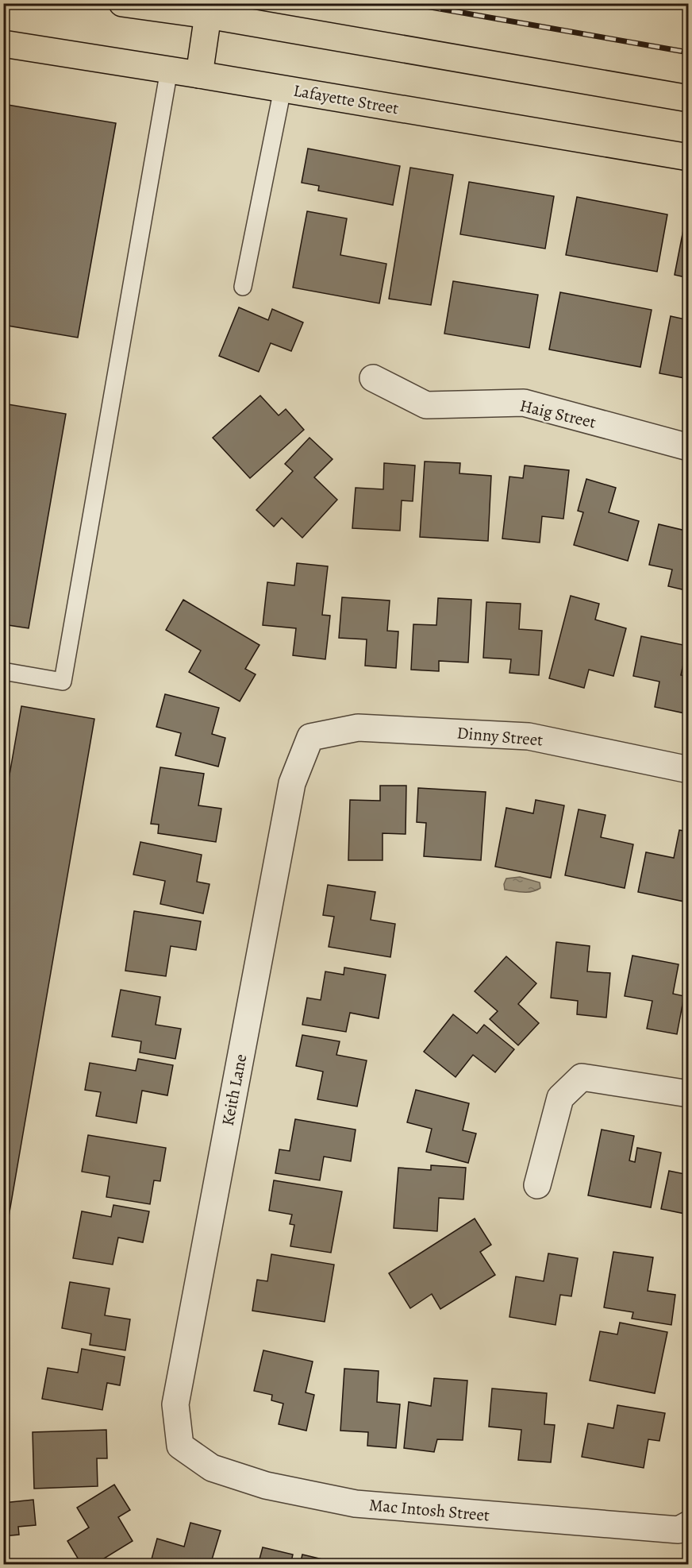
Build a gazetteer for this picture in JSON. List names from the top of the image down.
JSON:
{
  "streets": {
    "main road": ["Lafayette Street"],
    "street": [
      "Haig Street",
      "Dinny Street",
      "Keith Lane",
      "Mac Intosh Street"
    ]
  },
  "crossings": [
    ["Dinny Street", "Keith Lane"],
    ["Keith Lane", "Mac Intosh Street"]
  ]
}
